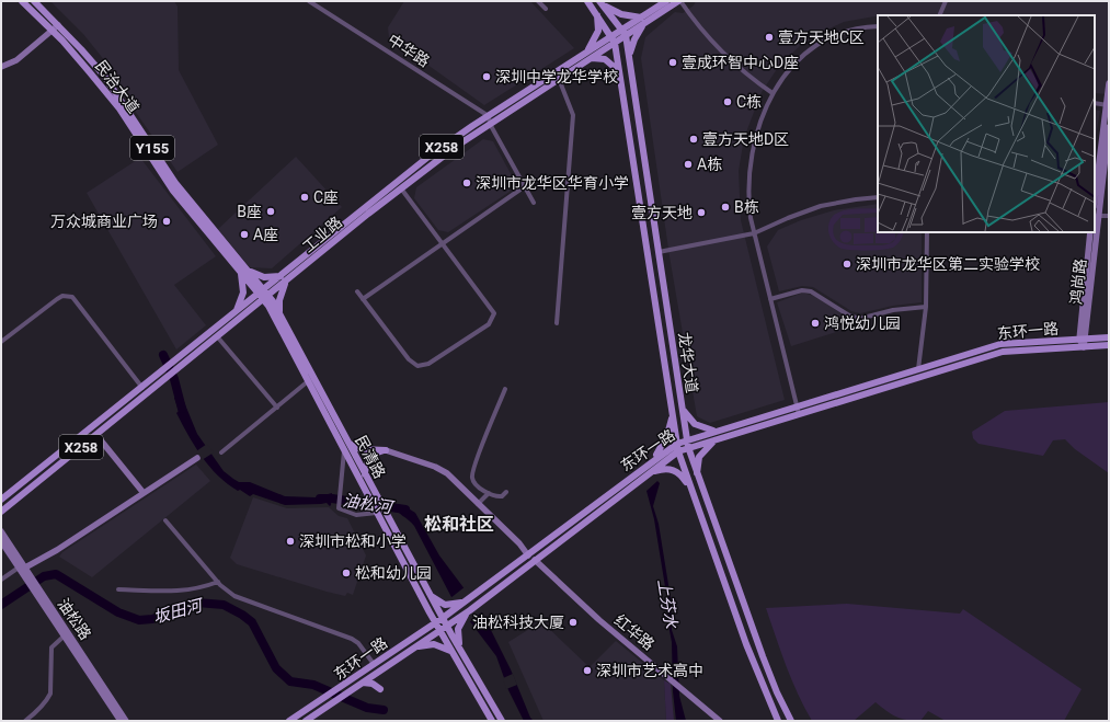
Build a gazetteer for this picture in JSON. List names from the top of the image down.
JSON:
{
  "streets": {
    "main road": [
      "民治大道",
      "X258",
      "Y155",
      "工业路",
      "东环一路",
      "龙华大道",
      "民清路"
    ],
    "street": [
      "中华路",
      "鸿尚路",
      "油松路",
      "红华路"
    ]
  },
  "crossings": [
    ["中华路", "工业路"],
    ["民治大道", "工业路"],
    ["民治大道", "民清路"],
    ["工业路", "龙华大道"],
    ["工业路", "民清路"],
    ["鸿尚路", "东环一路"],
    ["东环一路", "龙华大道"],
    ["东环一路", "民清路"],
    ["东环一路", "红华路"]
  ],
  "districts": ["松和社区"],
  "water": ["油松河", "上芬水", "坂田河"],
  "places": [
    "壹方天地C区",
    "壹成环智中心D座",
    "深圳中学龙华学校",
    "C栋",
    "壹方天地D区",
    "A栋",
    "深圳市龙华区华育小学",
    "C座",
    "B栋",
    "B座",
    "壹方天地",
    "万众城商业广场",
    "A座",
    "深圳市龙华区第二实验学校",
    "鸿悦幼儿园",
    "深圳市松和小学",
    "松和幼儿园",
    "油松科技大厦",
    "深圳市艺术高中"
  ]
}
